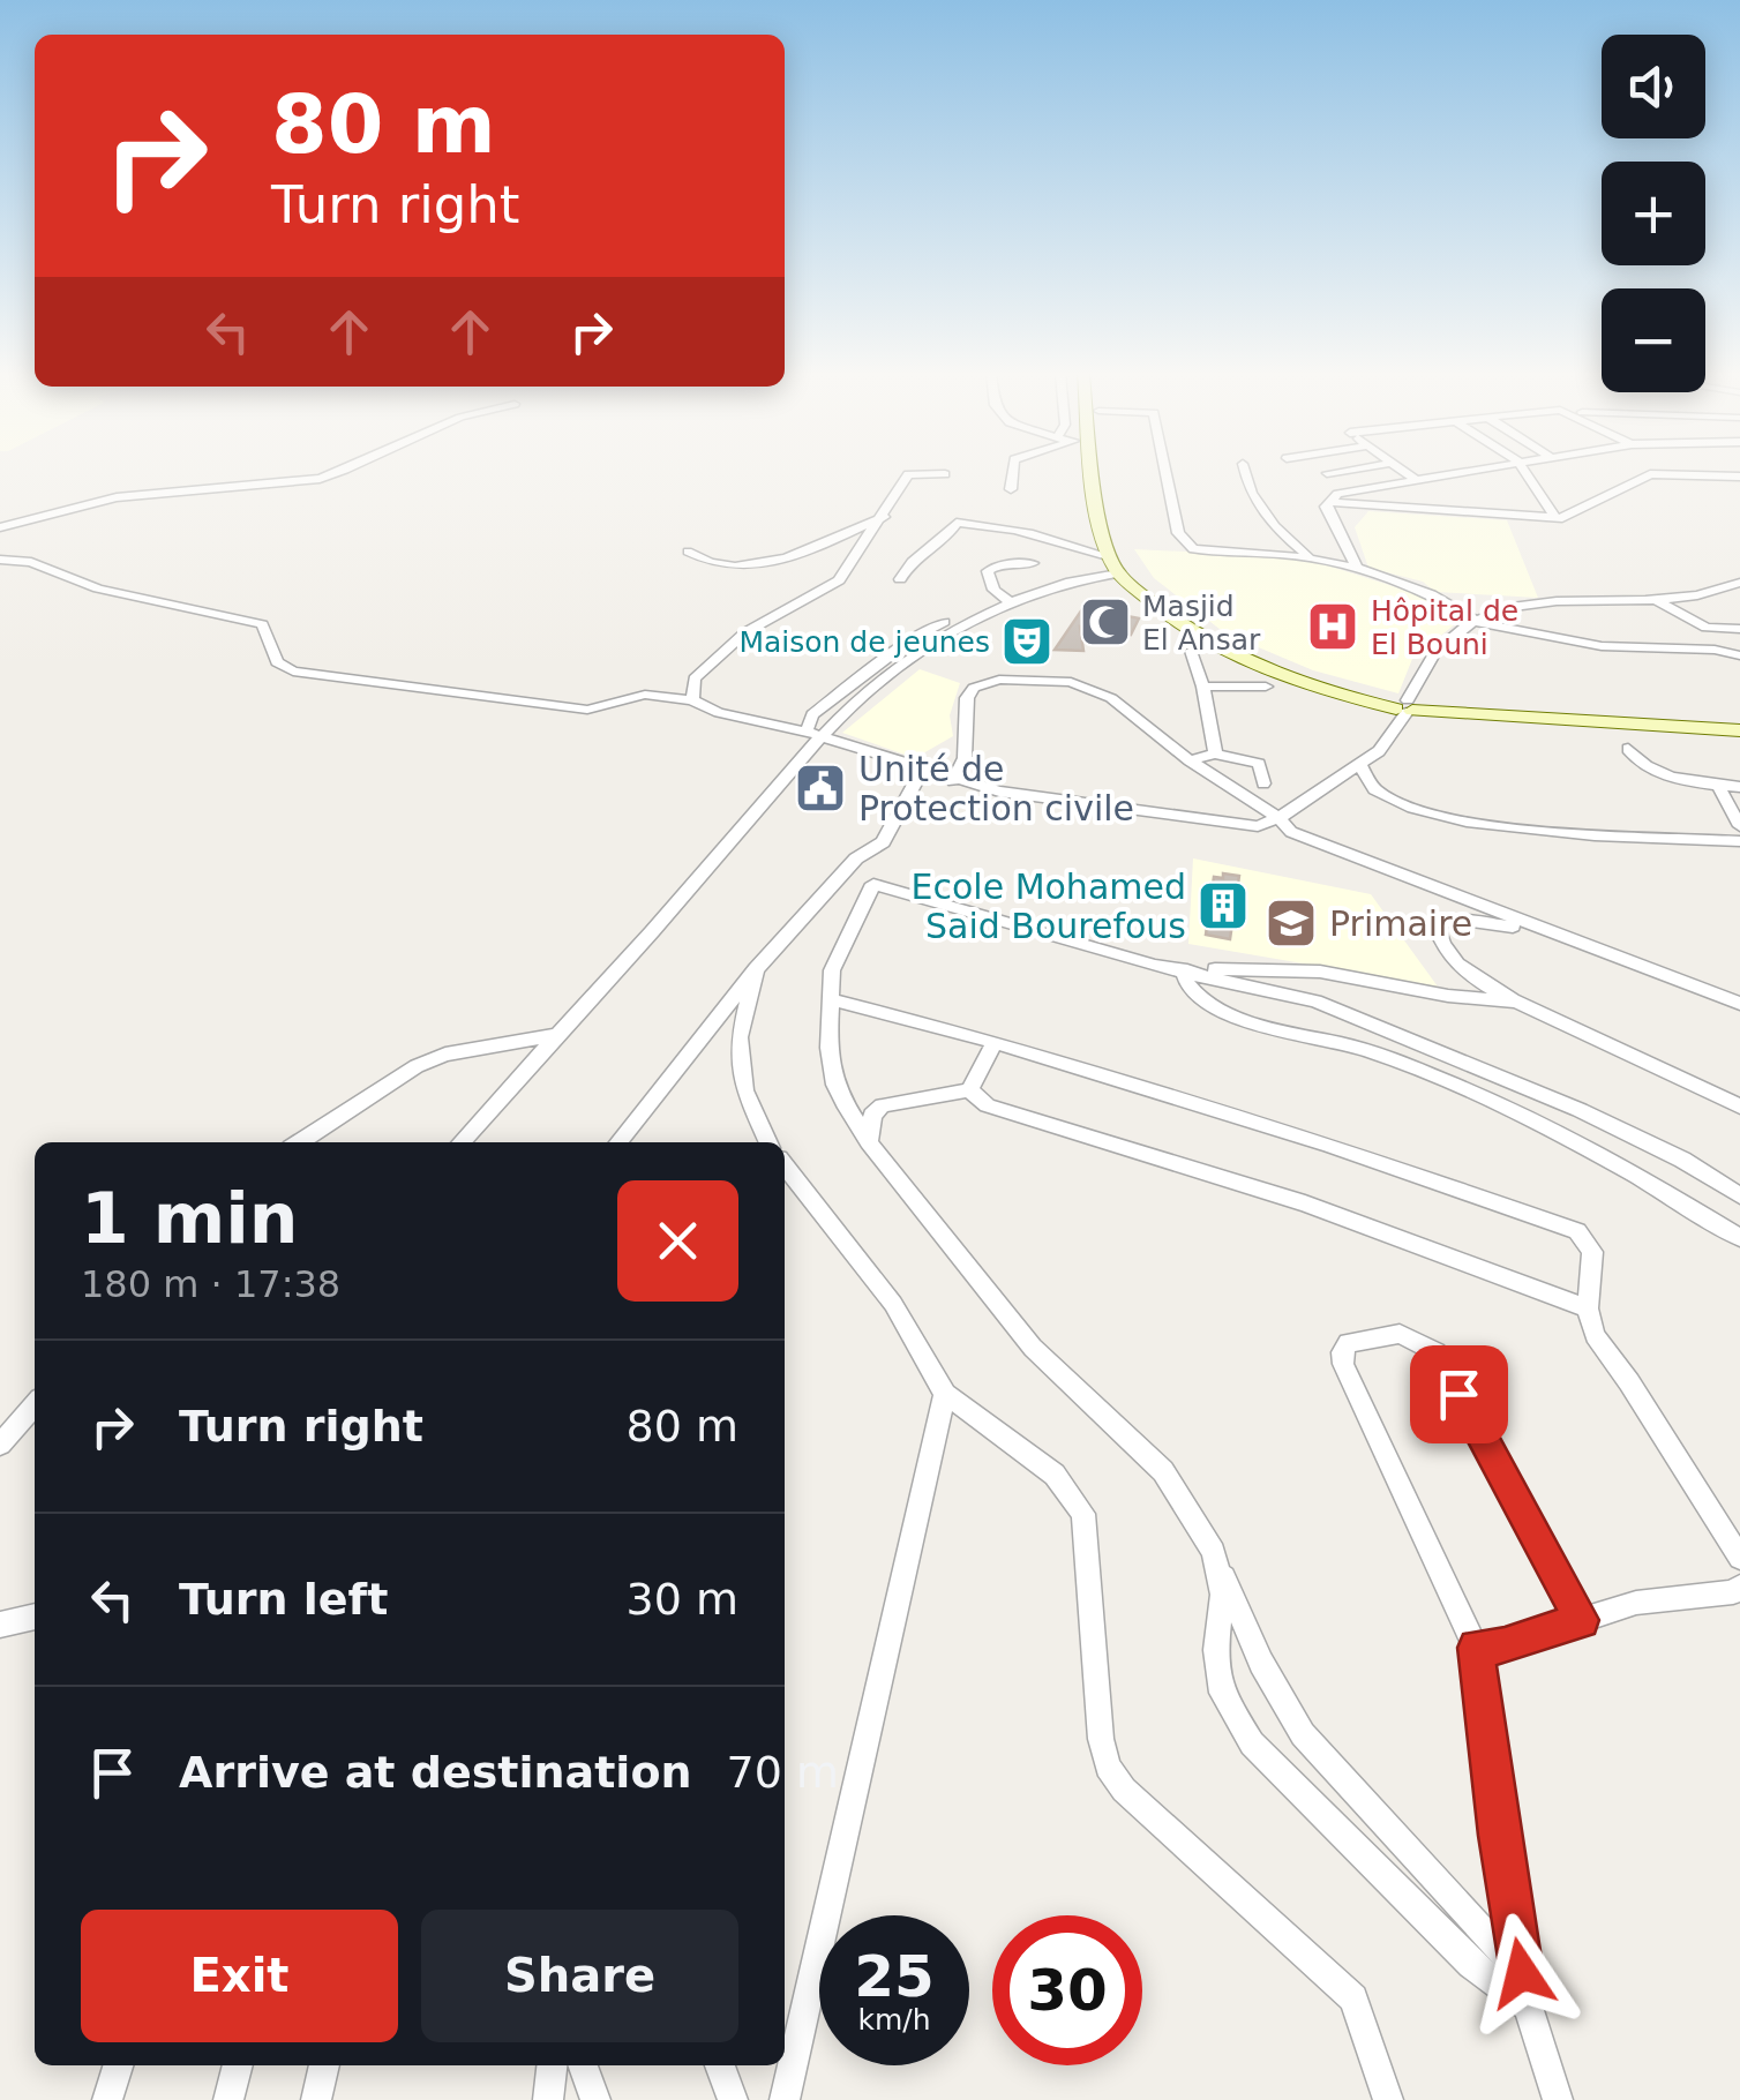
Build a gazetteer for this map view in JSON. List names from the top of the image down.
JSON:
{
  "places": {
    "mosque": ["Masjid El Ansar"],
    "hospital": ["Hôpital de El Bouni"],
    "theatre": ["Maison de jeunes"],
    "public building": ["Unité de Protection civile"],
    "building": ["Ecole Mohamed Said Bourefous"],
    "school or university": ["Primaire"]
  },
  "page": {
    "map_buttons": ["+", "−"],
    "turn": ["80 m", "Turn right"],
    "heading": ["1 min", "180 m · 17:38"],
    "list": [
      {
        "name": "Turn right",
        "value": "80 m"
      },
      {
        "name": "Turn left",
        "value": "30 m"
      },
      {
        "name": "Arrive at destination",
        "value": "70 m"
      }
    ],
    "buttons": ["Exit", "Share"],
    "speed": "25 km/h",
    "limit": "30"
  }
}
